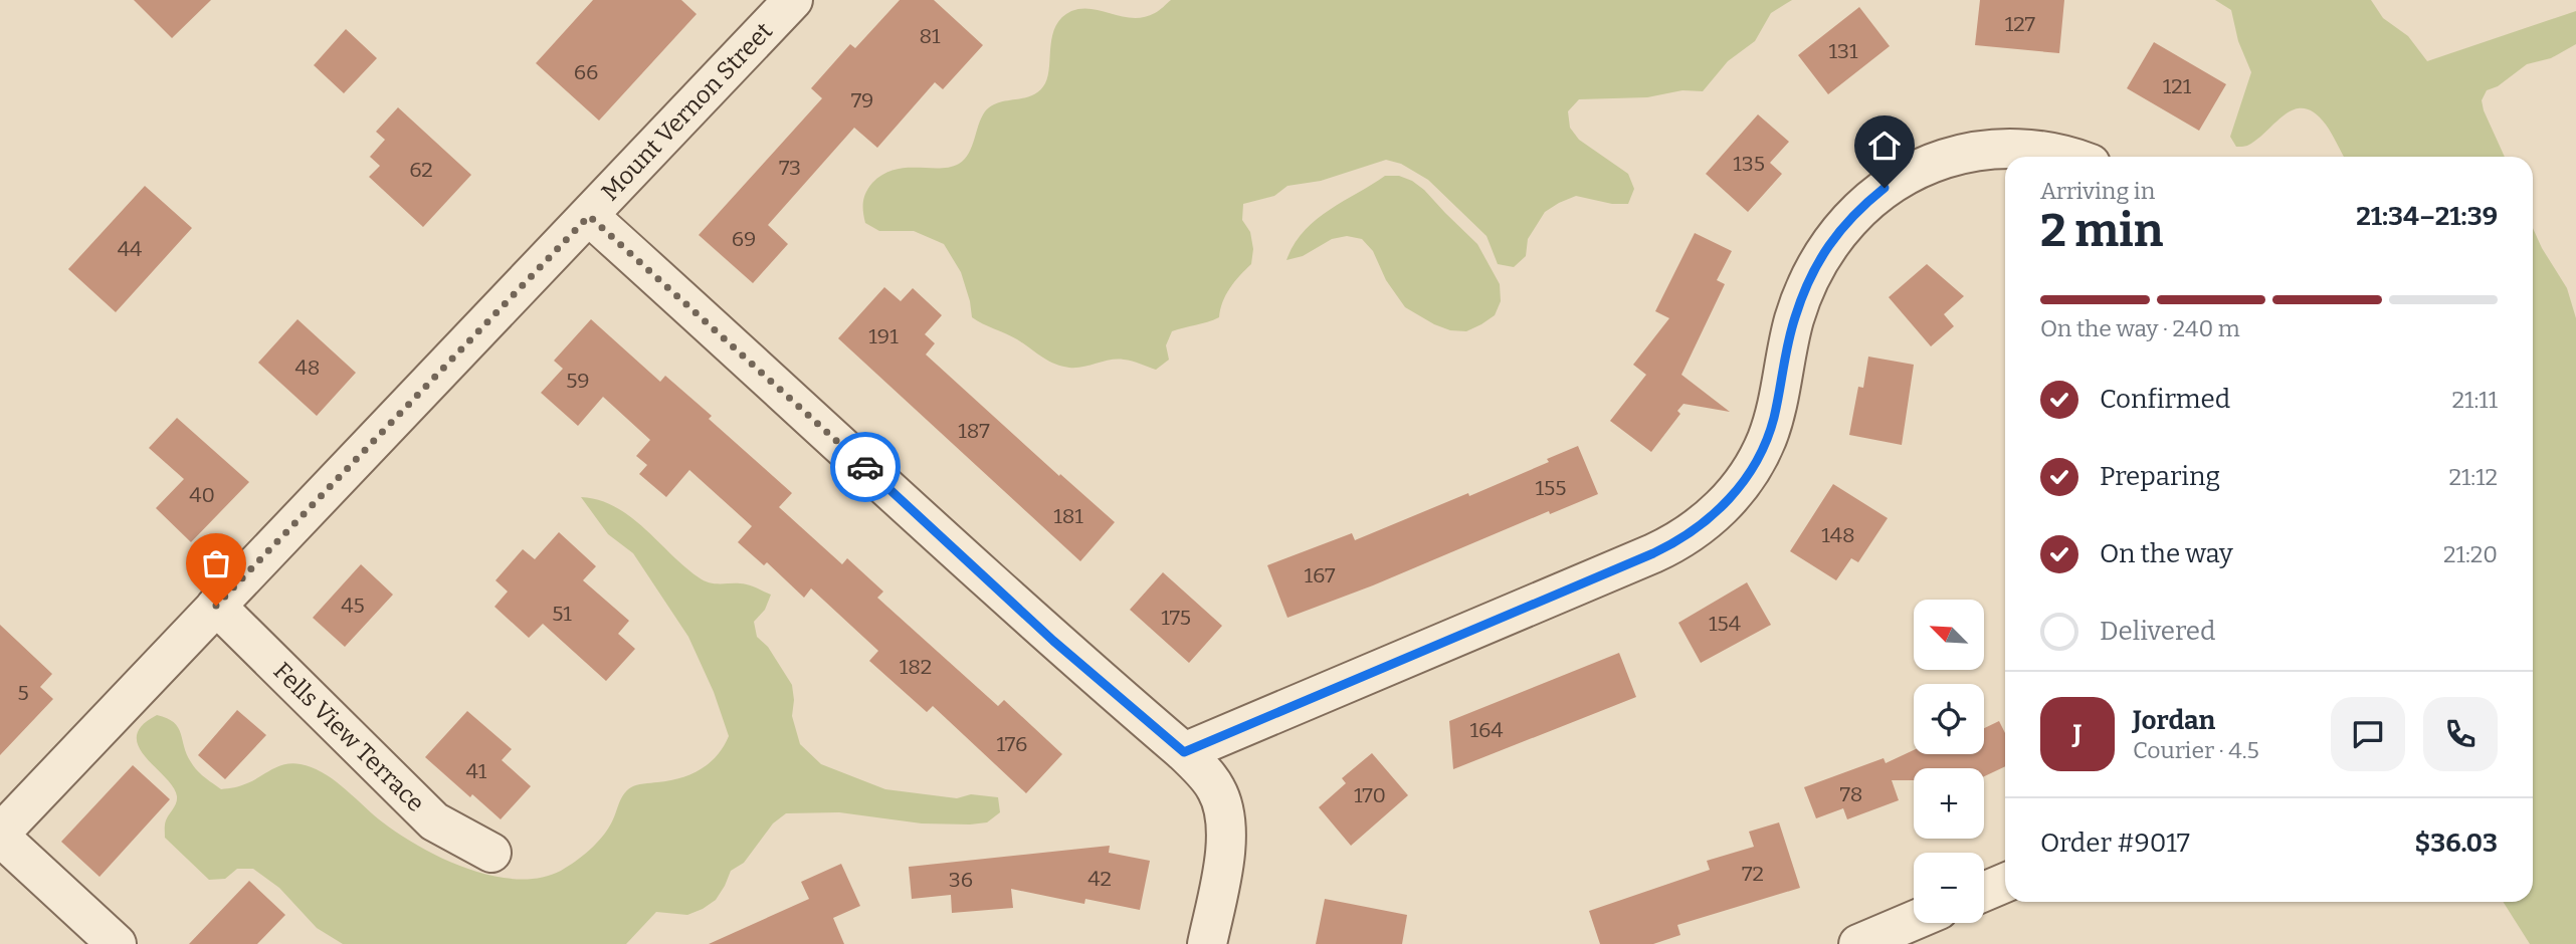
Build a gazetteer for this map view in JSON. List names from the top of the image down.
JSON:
{
  "streets": {
    "street": ["Mount Vernon Street", "Fells View Terrace"]
  },
  "crossings": [
    ["Mount Vernon Street", "Fells View Terrace"]
  ],
  "house_numbers": [
    "127",
    "81",
    "131",
    "66",
    "121",
    "79",
    "135",
    "73",
    "62",
    "69",
    "44",
    "191",
    "48",
    "59",
    "187",
    "155",
    "40",
    "181",
    "148",
    "167",
    "45",
    "51",
    "175",
    "154",
    "182",
    "5",
    "164",
    "176",
    "41",
    "78",
    "170",
    "72",
    "42",
    "36"
  ],
  "north": "top left",
  "page": {
    "heading": ["2 min", "Arriving in", "21:34–21:39"],
    "panel": [
      "Jordan",
      "Courier · 4.5",
      "Order #9017",
      "$36.03"
    ],
    "bar": "On the way · 240 m",
    "list": [
      ["Confirmed", "21:11"],
      ["Preparing", "21:12"],
      ["On the way", "21:20"],
      "Delivered"
    ],
    "map_buttons": ["+", "−"],
    "round": "J"
  }
}
